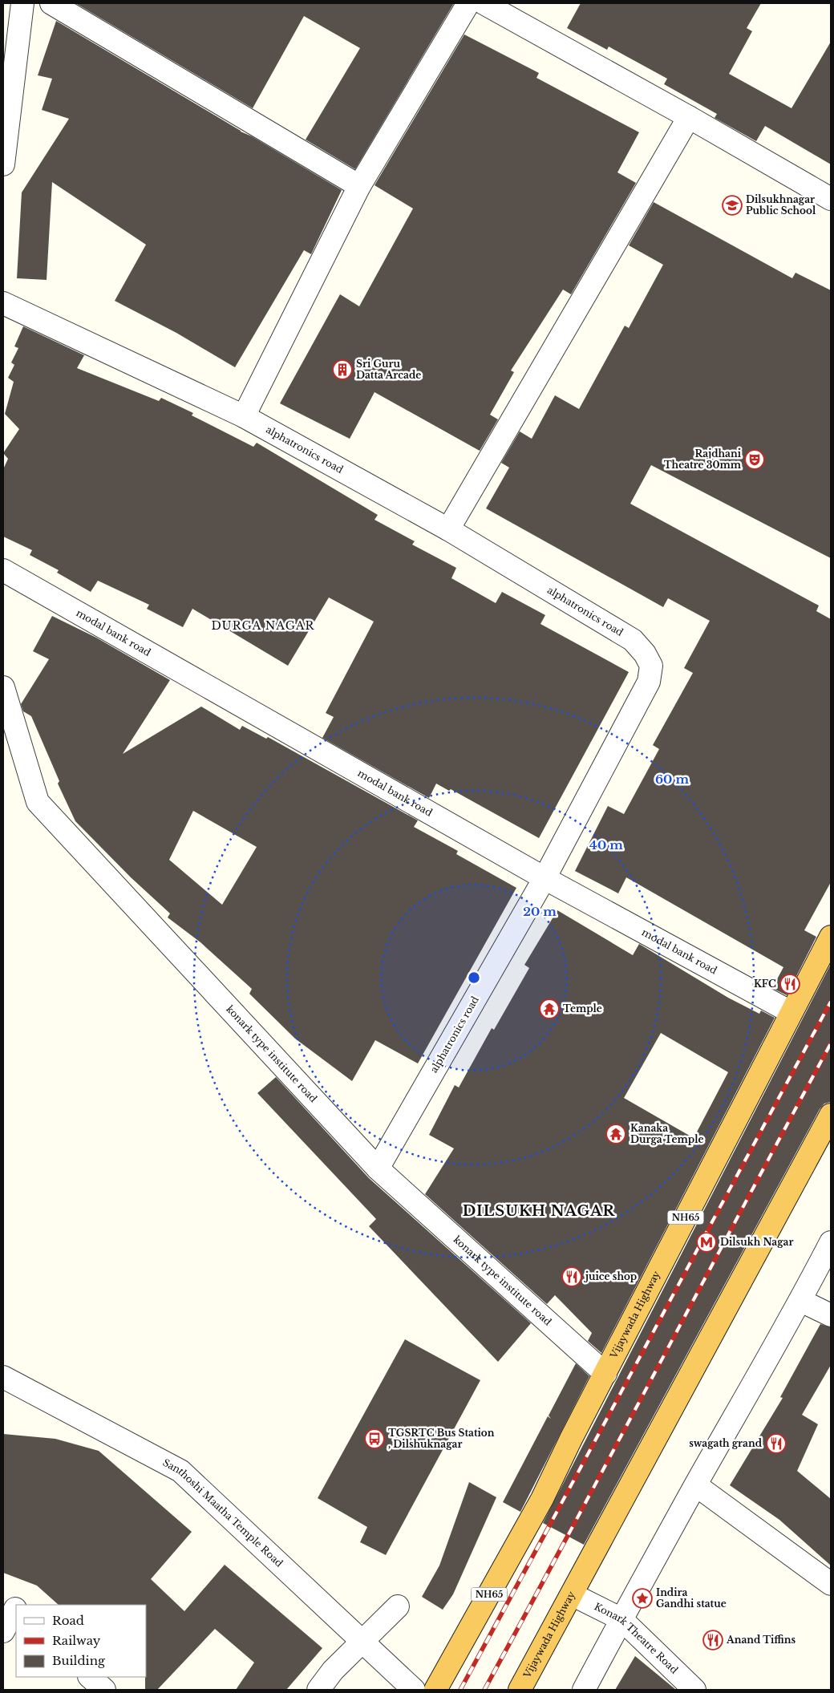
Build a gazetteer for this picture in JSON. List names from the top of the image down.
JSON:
{
  "streets": {
    "highway": ["NH65", "Vijaywada Highway"],
    "street": [
      "alphatronics road",
      "modal bank road",
      "konark type institute road",
      "Santhoshi Maatha Temple Road",
      "Konark Theatre Road"
    ]
  },
  "crossings": [
    ["alphatronics road", "modal bank road"],
    ["alphatronics road", "konark type institute road"],
    ["modal bank road", "Vijaywada Highway"],
    ["konark type institute road", "Vijaywada Highway"],
    ["Vijaywada Highway", "Konark Theatre Road"]
  ],
  "districts": ["DURGA NAGAR", "DILSUKH NAGAR"],
  "places": {
    "school or university": ["Dilsukhnagar Public School"],
    "building": ["Sri Guru Datta Arcade"],
    "theatre": ["Rajdhani Theatre 30mm"],
    "restaurant": [
      "KFC",
      "juice shop",
      "swagath grand",
      "Anand Tiffins"
    ],
    "temple": ["Temple", "Kanaka Durga Temple"],
    "metro station": ["Dilsukh Nagar"],
    "bus stop": ["TGSRTC Bus Station , Dilshuknagar"],
    "place": ["Indira Gandhi statue"]
  },
  "legend": ["Road", "Railway", "Building"],
  "rings": ["60 m", "40 m", "20 m"]
}
